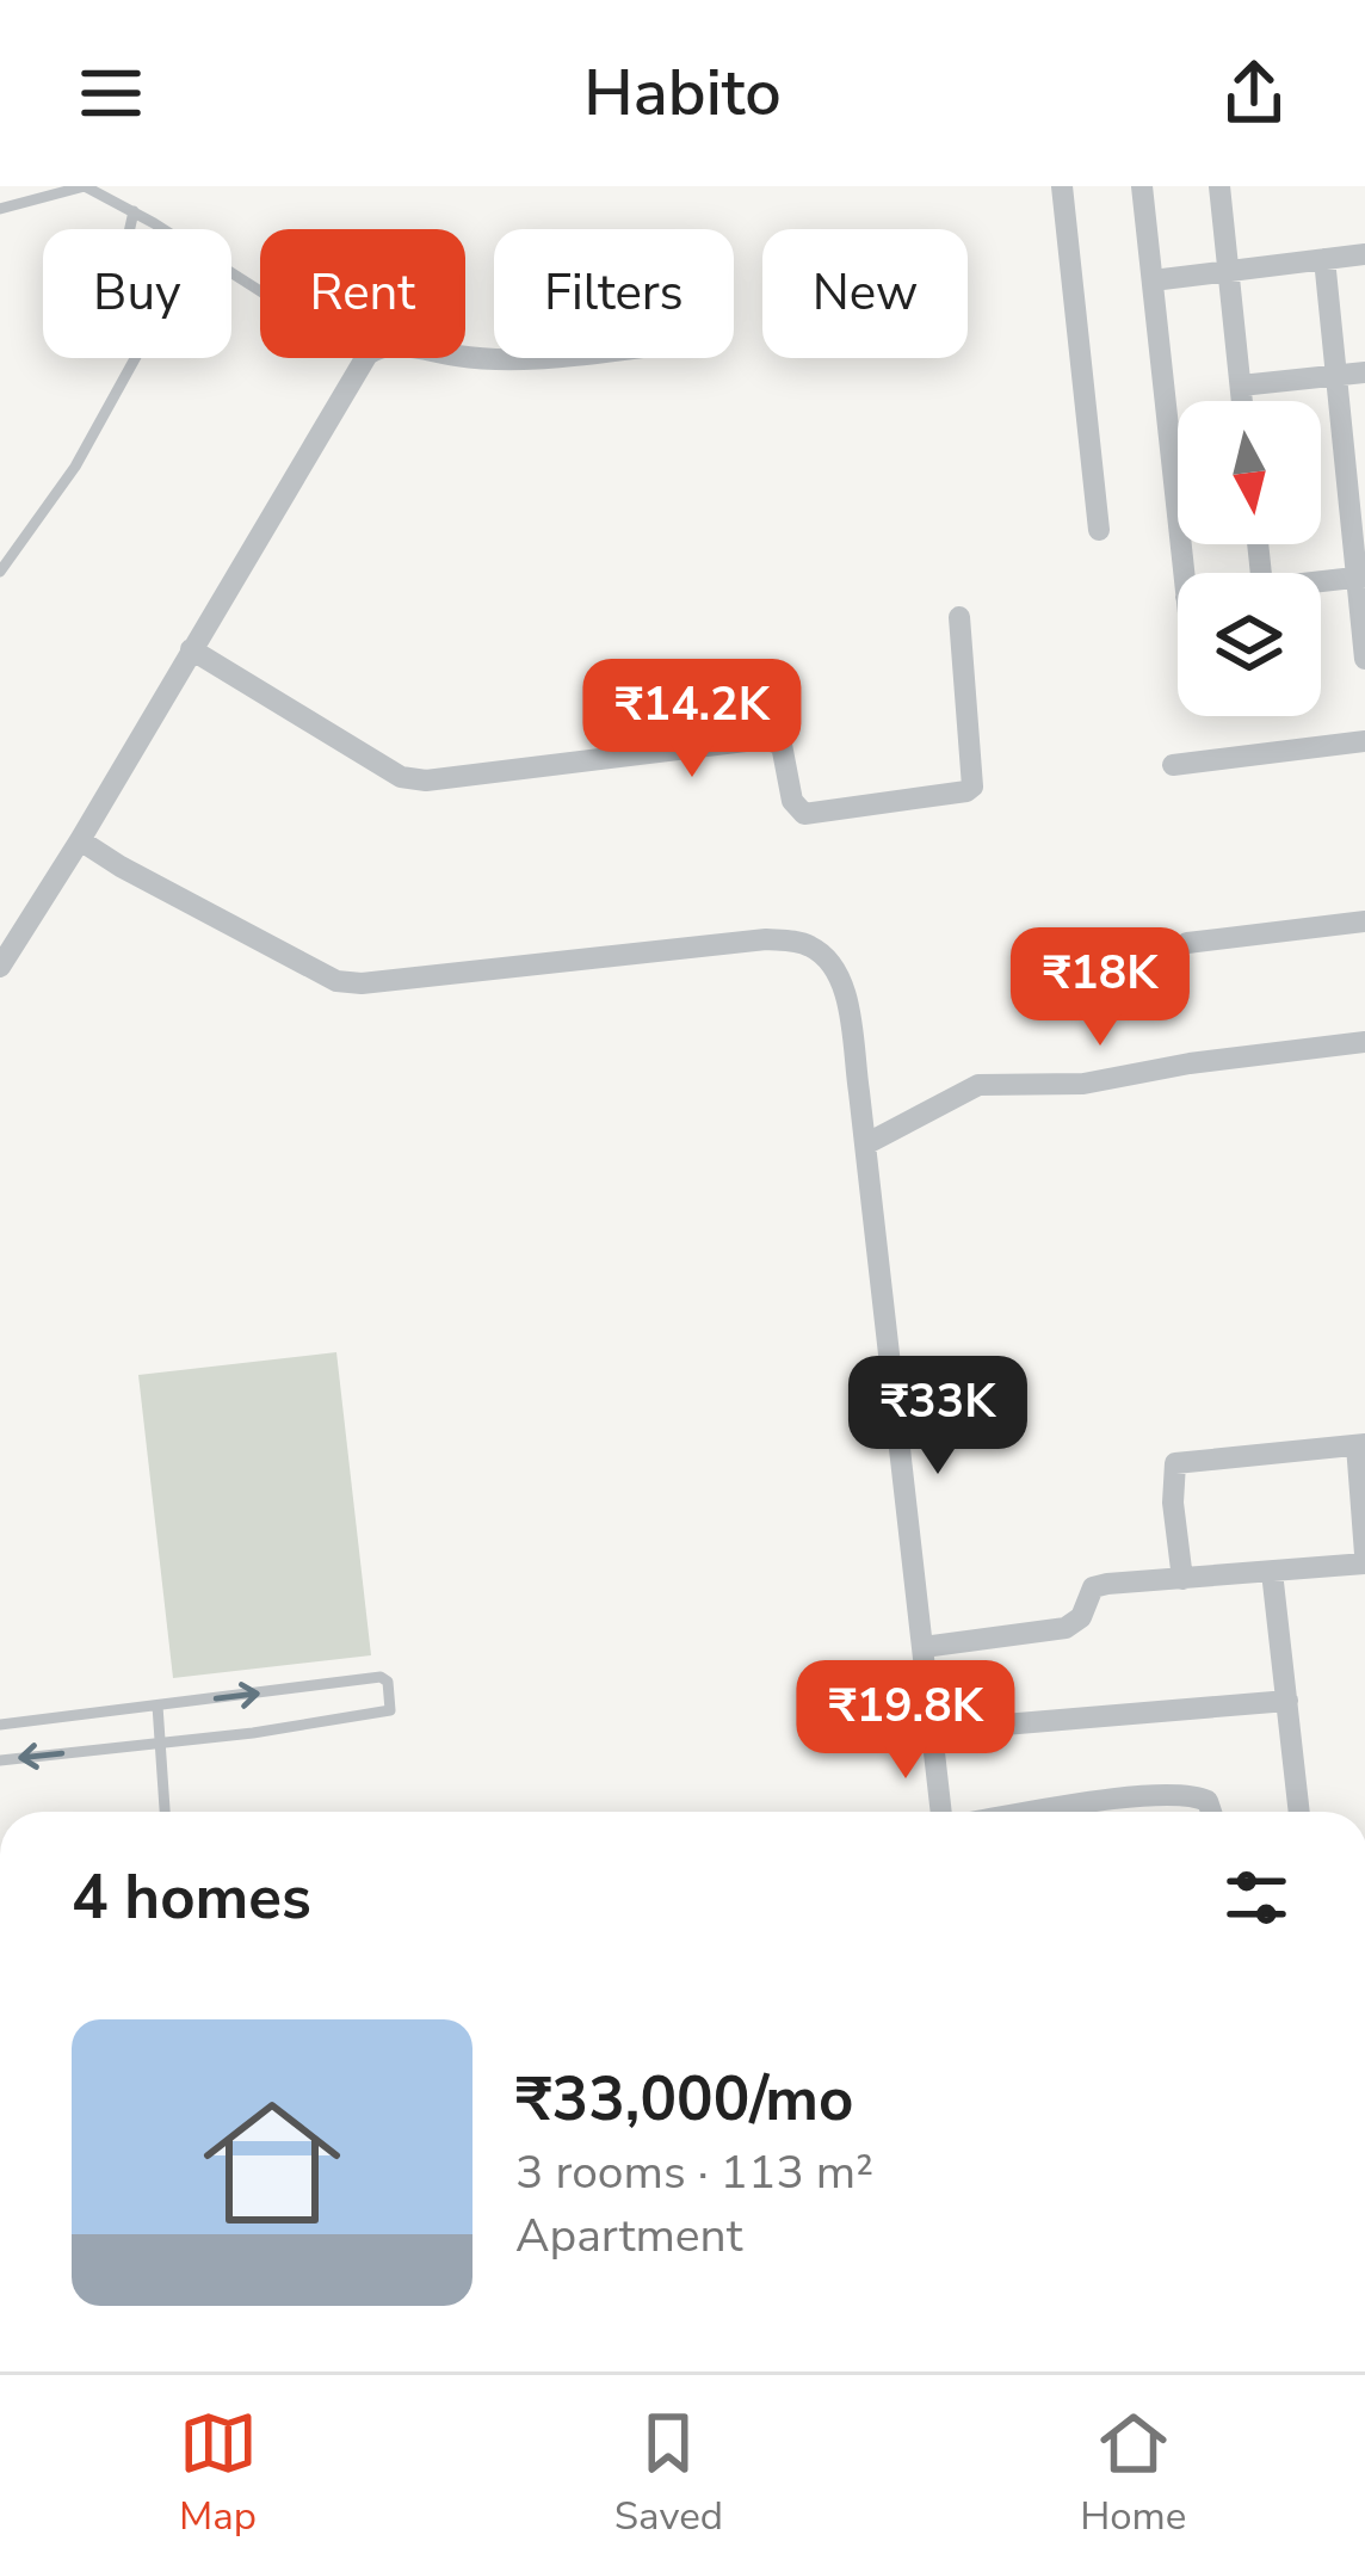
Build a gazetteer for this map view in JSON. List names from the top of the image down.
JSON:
{
  "north": "bottom",
  "page": {
    "header": "Habito",
    "chip": [
      "Buy",
      "Rent",
      "Filters",
      "New"
    ],
    "price": [
      "₹14.2K",
      "₹18K",
      "₹33K",
      "₹19.8K"
    ],
    "heading": "4 homes",
    "list": [
      {
        "name": "₹33,000/mo",
        "note": "3 rooms · 113 m² · Apartment"
      }
    ],
    "tabs": ["Map", "Saved", "Home"]
  }
}
